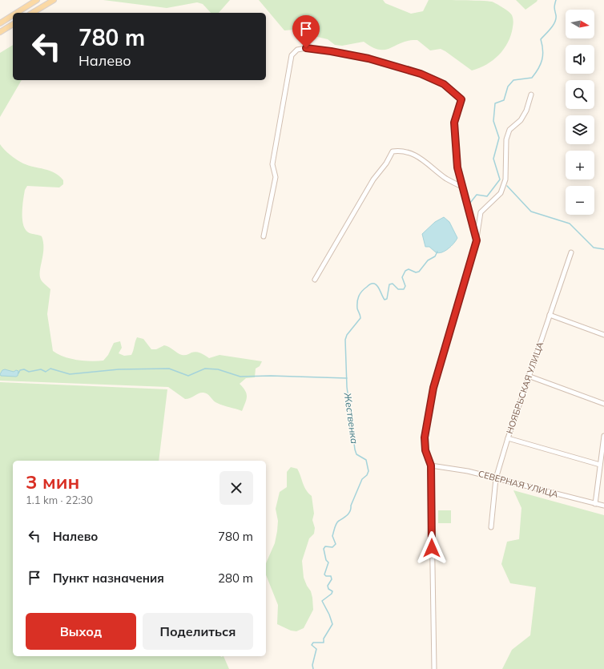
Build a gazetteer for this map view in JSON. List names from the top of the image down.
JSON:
{
  "streets": {
    "street": ["НОЯБРЬСКАЯ УЛИЦА", "СЕВЕРНАЯ УЛИЦА"]
  },
  "crossings": [
    ["НОЯБРЬСКАЯ УЛИЦА", "СЕВЕРНАЯ УЛИЦА"]
  ],
  "water": ["Жественка"],
  "north": "right",
  "page": {
    "map_buttons": ["+", "−"],
    "turn": ["780 m", "Налево"],
    "heading": ["3 мин", "1.1 km · 22:30"],
    "list": [
      {
        "name": "Налево",
        "value": "780 m"
      },
      {
        "name": "Пункт назначения",
        "value": "280 m"
      }
    ],
    "buttons": ["Выход", "Поделиться"]
  }
}
